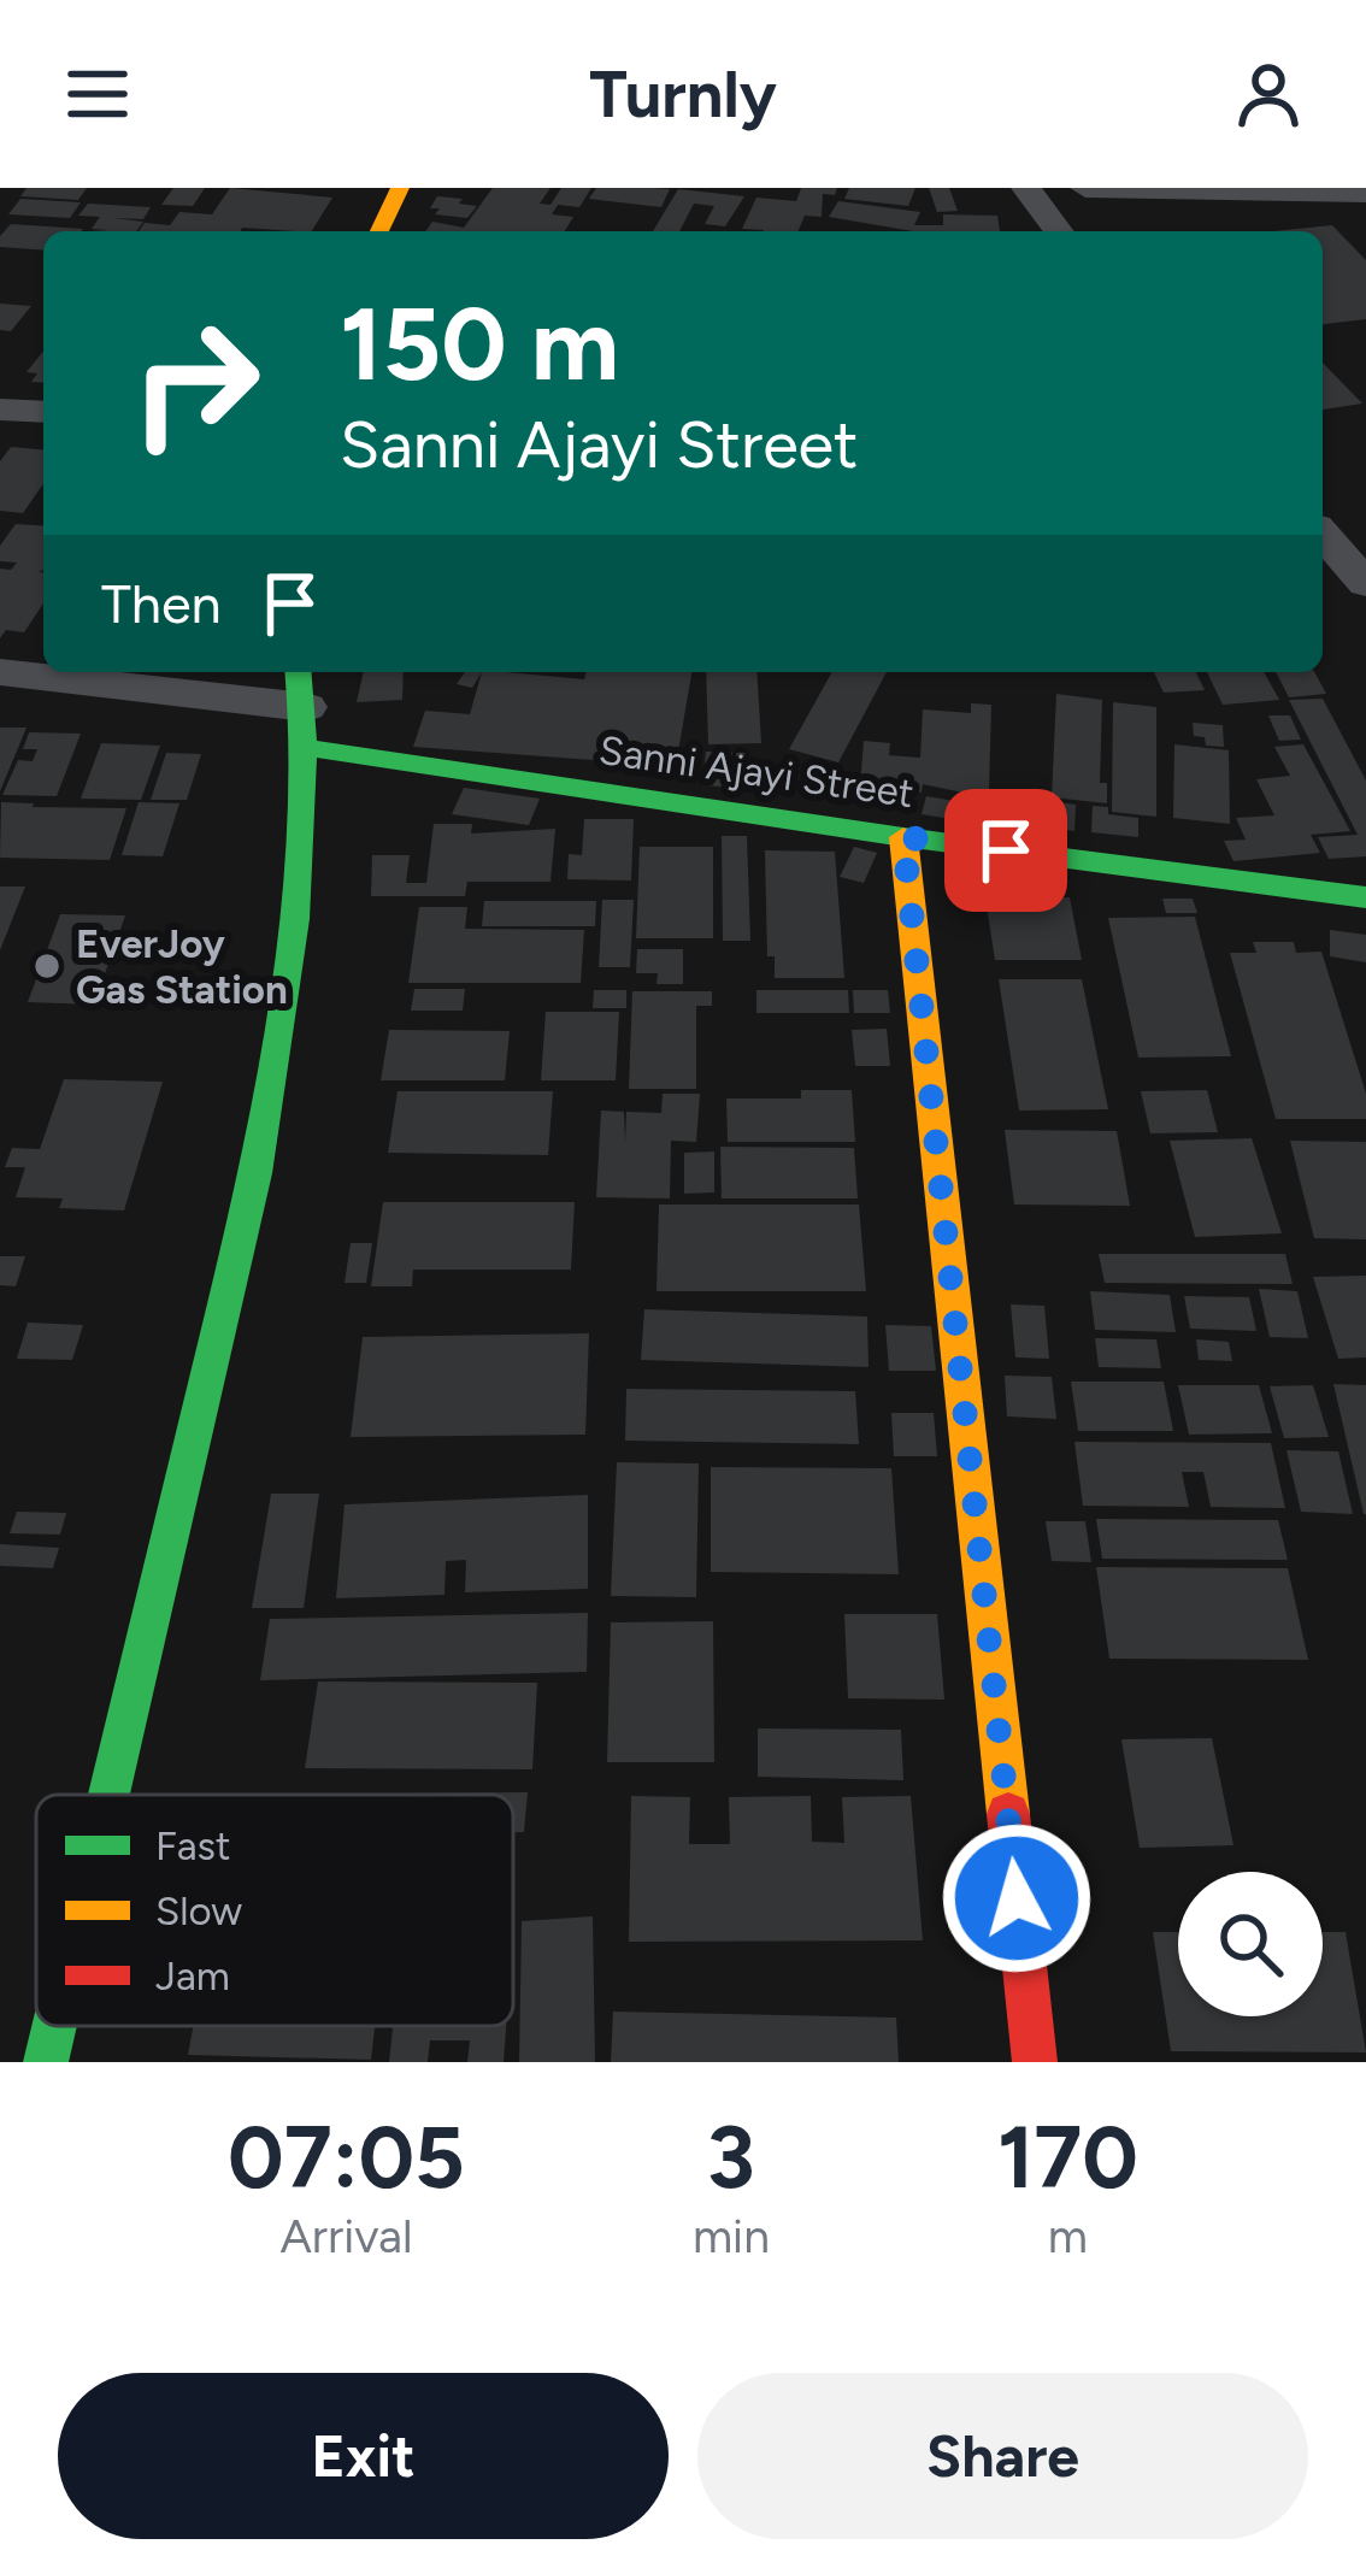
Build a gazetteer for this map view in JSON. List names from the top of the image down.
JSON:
{
  "streets": {
    "street": ["Sanni Ajayi Street"]
  },
  "places": ["EverJoy Gas Station"],
  "legend": ["Fast", "Slow", "Jam"],
  "page": {
    "header": "Turnly",
    "turn": ["150 m", "Sanni Ajayi Street"],
    "then": "Then",
    "eta": [
      "07:05",
      "Arrival",
      "3",
      "min",
      "170",
      "m"
    ],
    "buttons": ["Exit", "Share"]
  }
}
